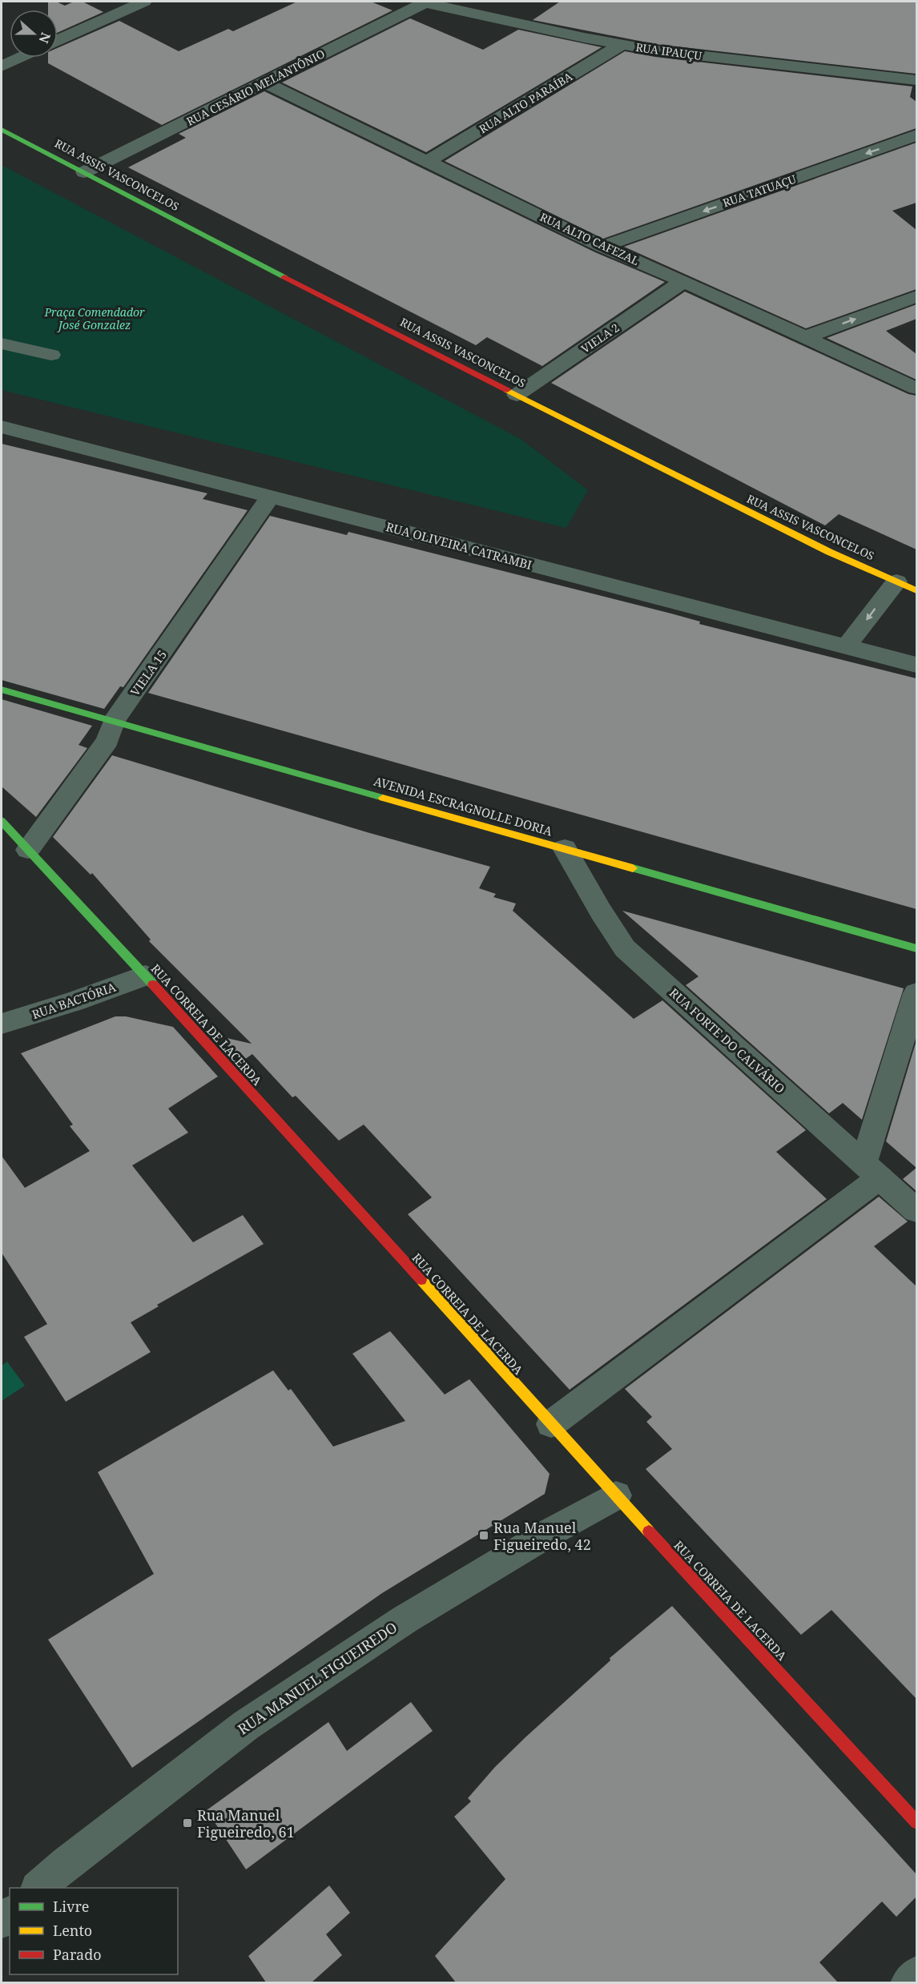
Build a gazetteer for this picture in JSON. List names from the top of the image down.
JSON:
{
  "streets": {
    "street": [
      "RUA IPAUÇU",
      "RUA CESÁRIO MELANTÔNIO",
      "RUA ALTO PARAÍBA",
      "RUA ASSIS VASCONCELOS",
      "RUA TATUAÇU",
      "RUA ALTO CAFEZAL",
      "VIELA 2",
      "RUA OLIVEIRA CATRAMBI",
      "VIELA 15",
      "AVENIDA ESCRAGNOLLE DORIA",
      "RUA BACTÓRIA",
      "RUA CORREIA DE LACERDA",
      "RUA FORTE DO CALVÁRIO",
      "RUA MANUEL FIGUEIREDO"
    ]
  },
  "crossings": [
    ["RUA IPAUÇU", "RUA CESÁRIO MELANTÔNIO"],
    ["RUA IPAUÇU", "RUA ALTO PARAÍBA"],
    ["RUA CESÁRIO MELANTÔNIO", "RUA ASSIS VASCONCELOS"],
    ["RUA CESÁRIO MELANTÔNIO", "RUA ALTO CAFEZAL"],
    ["RUA ALTO PARAÍBA", "RUA ALTO CAFEZAL"],
    ["RUA ASSIS VASCONCELOS", "VIELA 2"],
    ["RUA TATUAÇU", "RUA ALTO CAFEZAL"],
    ["RUA ALTO CAFEZAL", "VIELA 2"],
    ["RUA OLIVEIRA CATRAMBI", "VIELA 15"],
    ["VIELA 15", "AVENIDA ESCRAGNOLLE DORIA"],
    ["VIELA 15", "RUA CORREIA DE LACERDA"],
    ["AVENIDA ESCRAGNOLLE DORIA", "RUA FORTE DO CALVÁRIO"],
    ["RUA BACTÓRIA", "RUA CORREIA DE LACERDA"],
    ["RUA CORREIA DE LACERDA", "RUA MANUEL FIGUEIREDO"]
  ],
  "parks": ["Praça Comendador José Gonzalez"],
  "places": {
    "transit": ["Rua Manuel Figueiredo, 42", "Rua Manuel Figueiredo, 61"]
  },
  "legend": ["Livre", "Lento", "Parado"],
  "north": "right"
}
